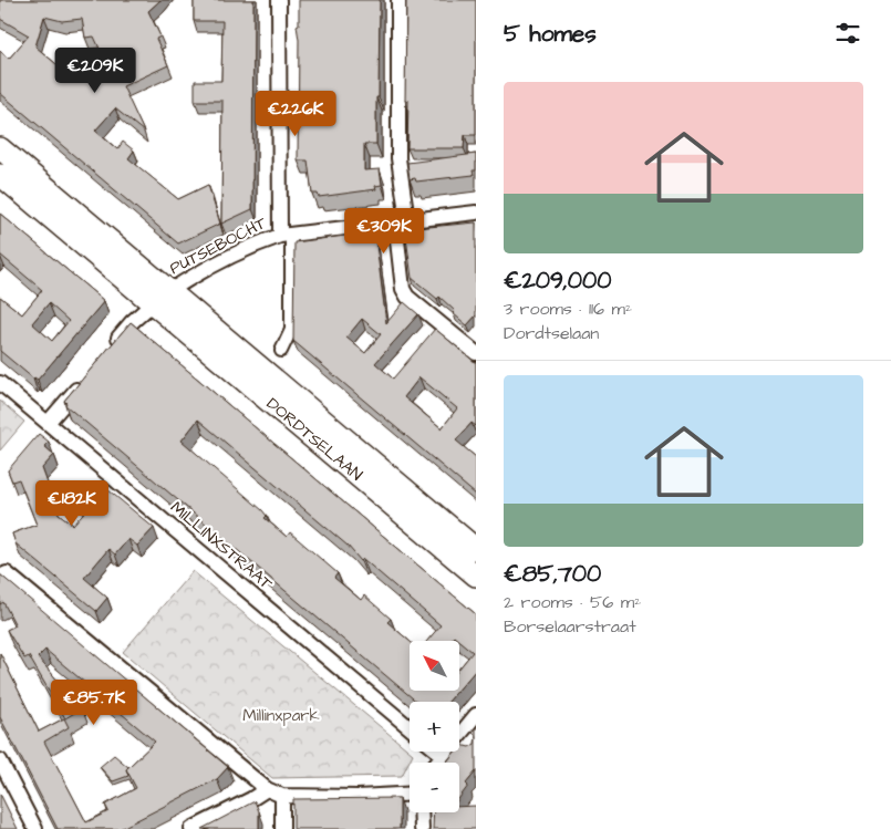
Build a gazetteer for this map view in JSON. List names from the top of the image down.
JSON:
{
  "streets": {
    "main road": ["DORDTSELAAN"],
    "street": ["PUTSEBOCHT", "MILLINXSTRAAT"]
  },
  "crossings": [
    ["PUTSEBOCHT", "DORDTSELAAN"]
  ],
  "parks": ["Millinxpark"],
  "north": "top left",
  "page": {
    "heading": "5 homes",
    "price": [
      "€209K",
      "€226K",
      "€309K",
      "€182K",
      "€85.7K"
    ],
    "list": [
      {
        "name": "€209,000",
        "note": "3 rooms · 116 m² · Dordtselaan"
      },
      {
        "name": "€85,700",
        "note": "2 rooms · 56 m² · Borselaarstraat"
      }
    ],
    "map_buttons": ["+", "−"]
  }
}
